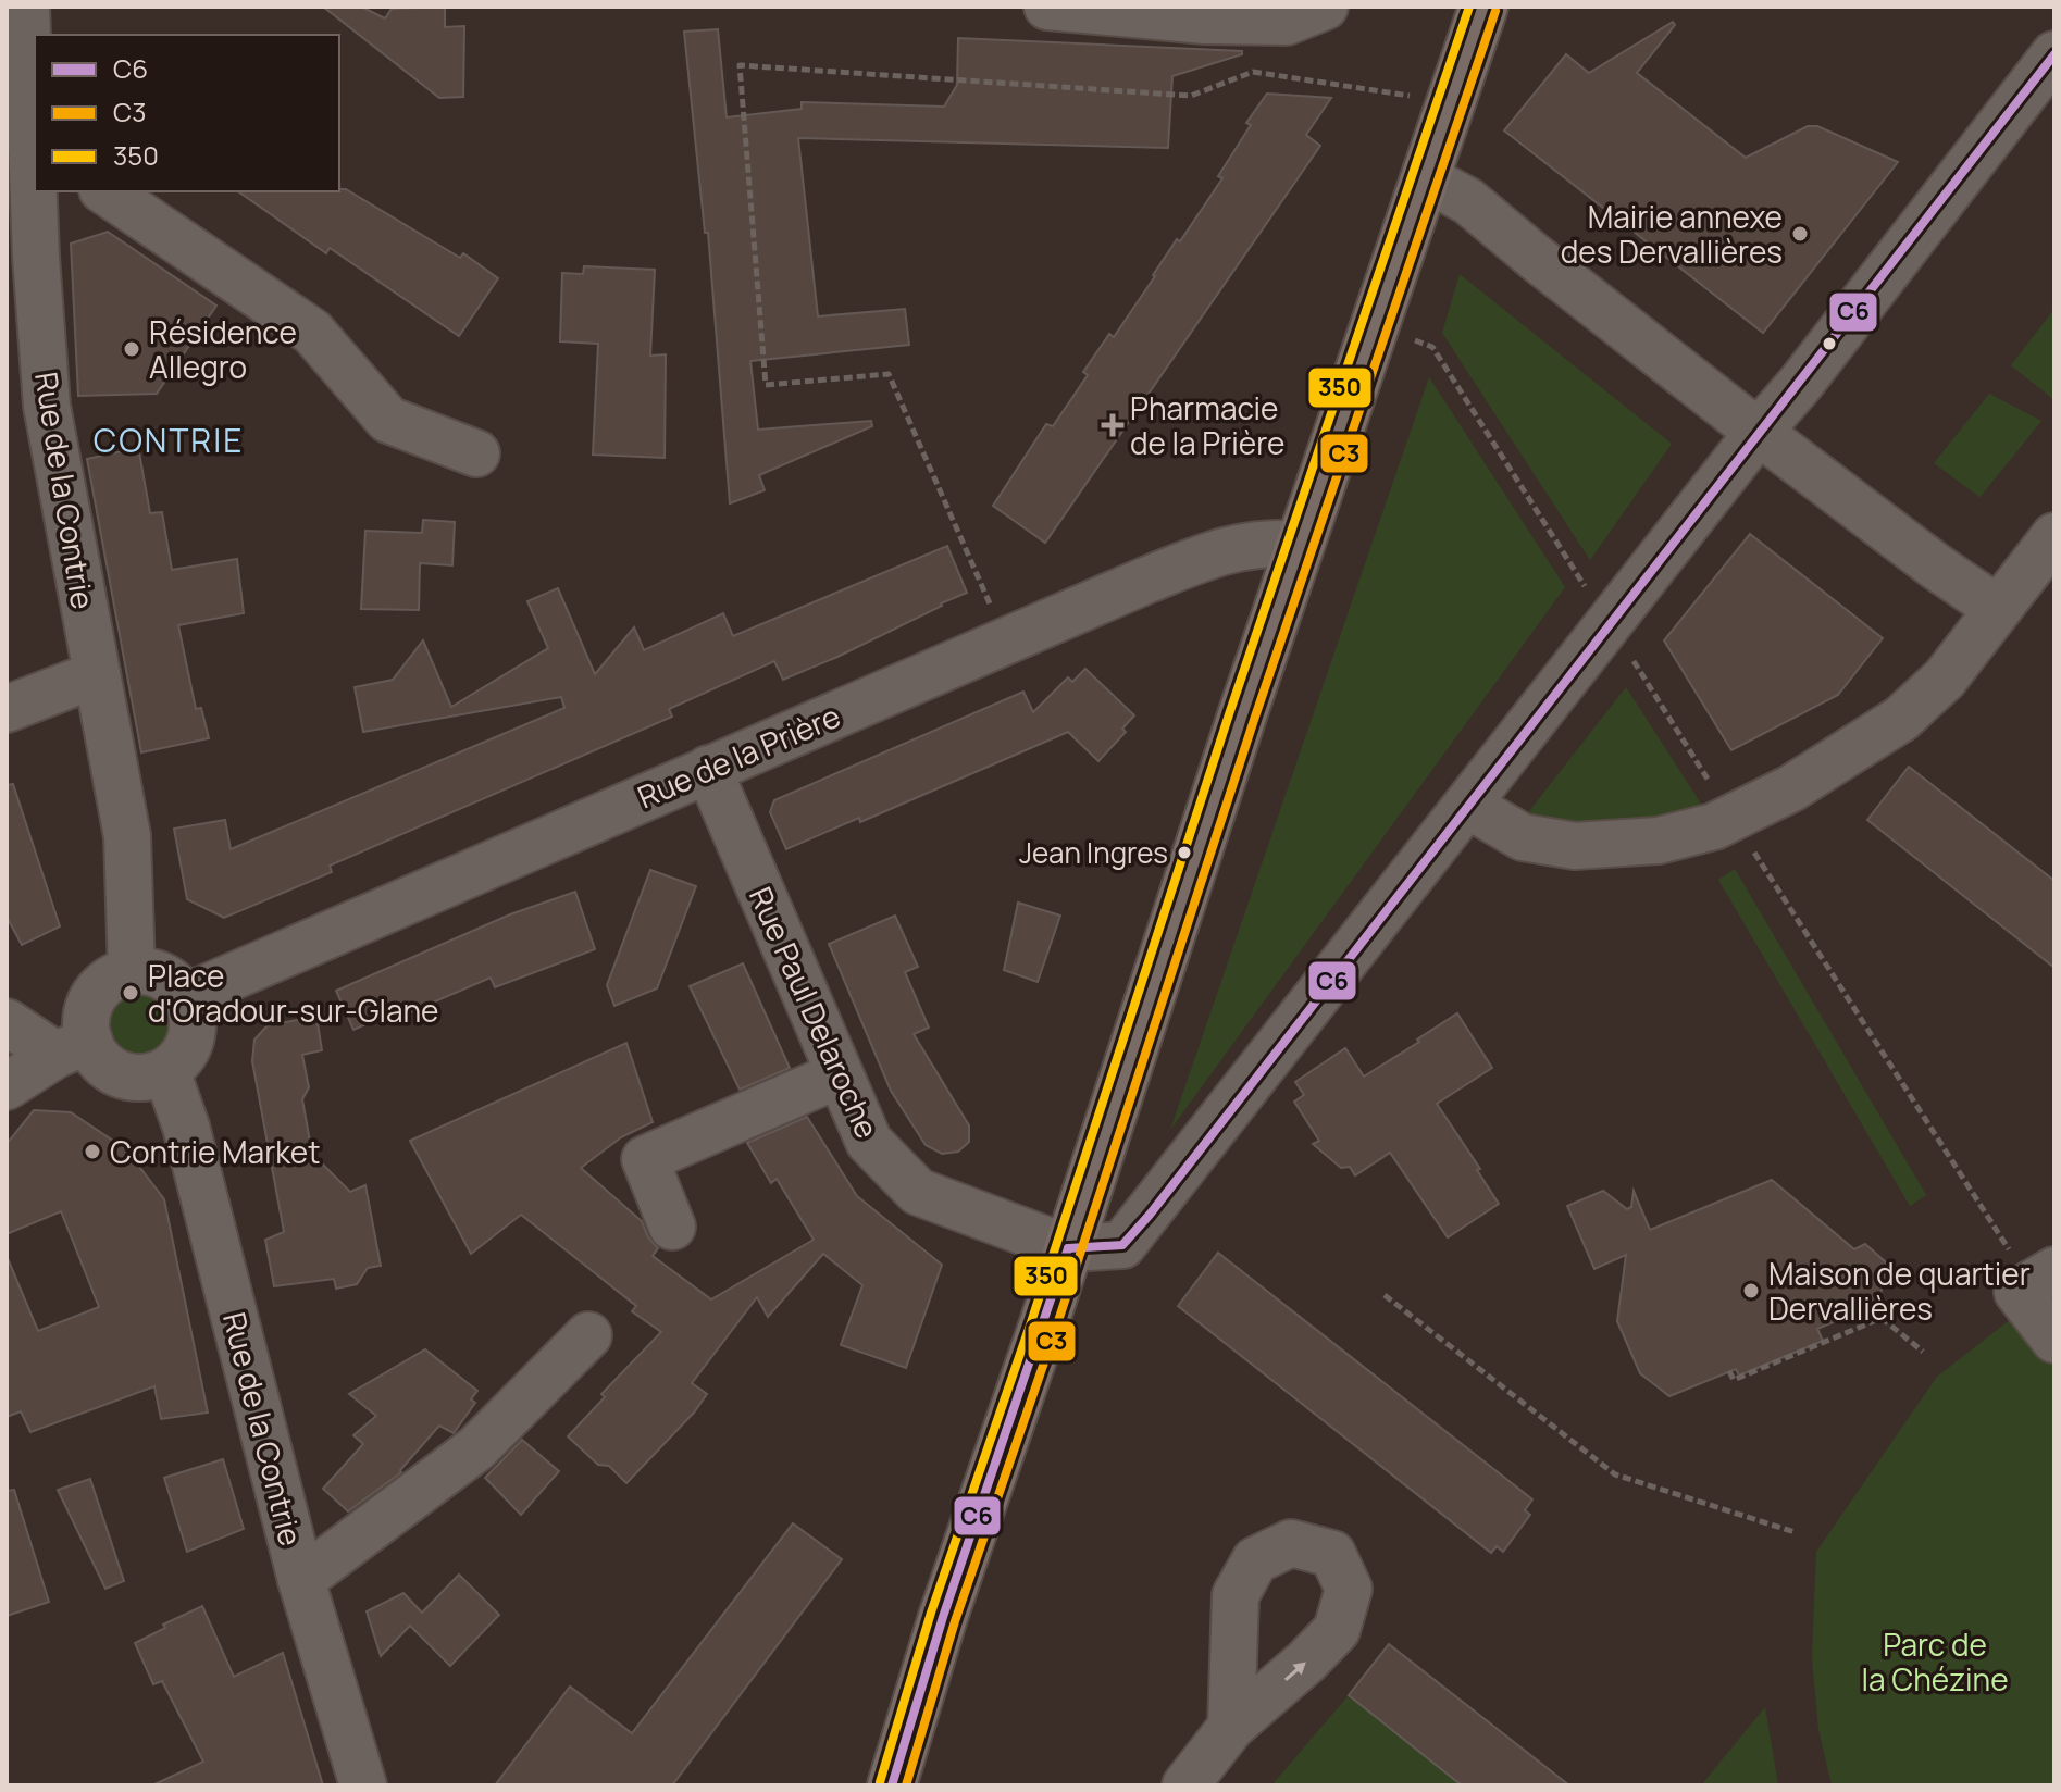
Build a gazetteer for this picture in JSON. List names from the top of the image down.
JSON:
{
  "streets": {
    "street": ["Rue de la Contrie", "Rue de la Prière", "Rue Paul Delaroche"]
  },
  "crossings": [
    ["Rue de la Contrie", "Rue de la Prière"],
    ["Rue de la Prière", "Rue Paul Delaroche"]
  ],
  "districts": ["CONTRIE"],
  "parks": ["Parc de la Chézine"],
  "places": {
    "other": [
      "Mairie annexe des Dervallières",
      "Résidence Allegro",
      "Jean Ingres",
      "Place d'Oradour-sur-Glane",
      "Contrie Market",
      "Maison de quartier Dervallières"
    ],
    "health": ["Pharmacie de la Prière"]
  },
  "lines": ["transit line 350", "transit line C3", "transit line C6"],
  "legend": ["C6", "C3", "350"]
}
